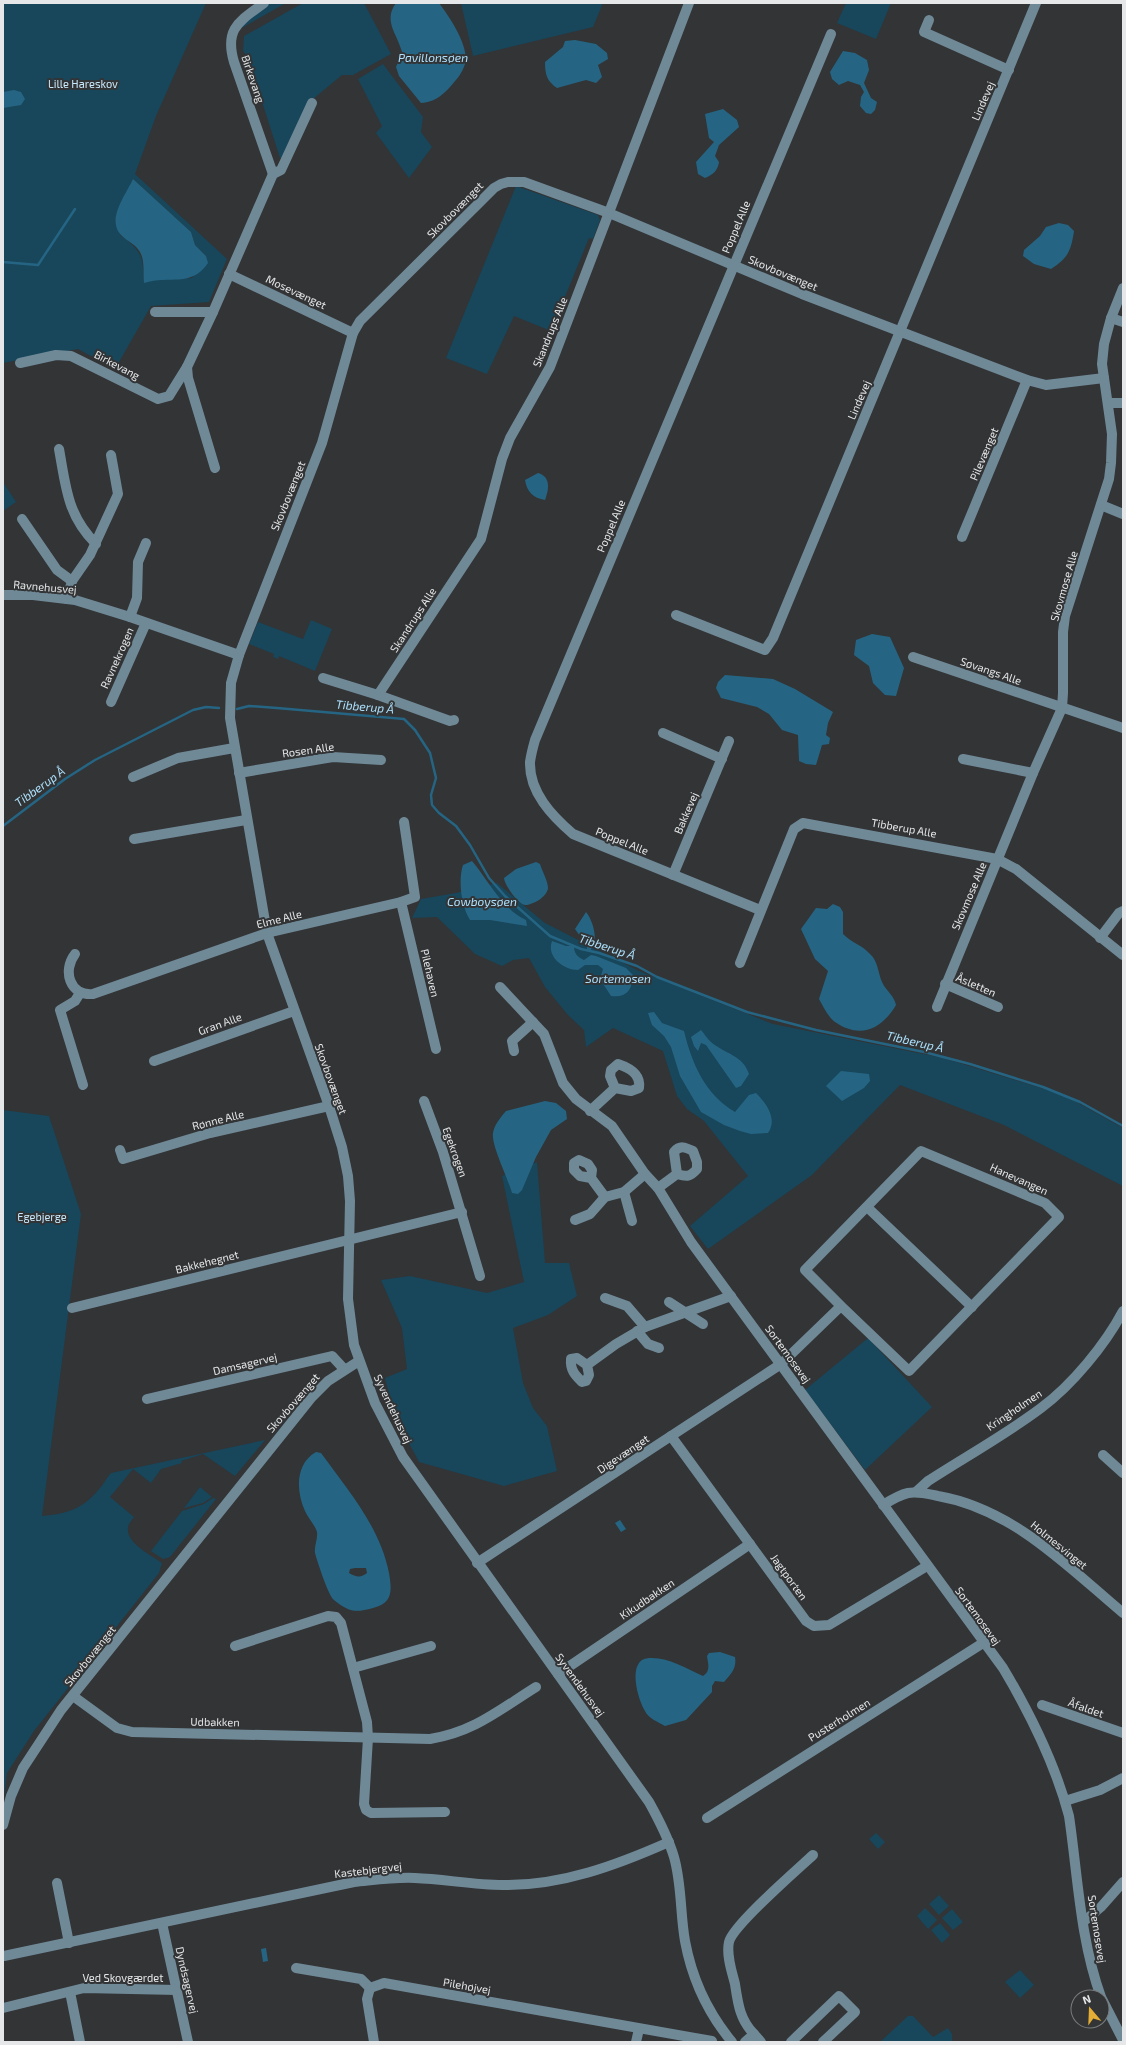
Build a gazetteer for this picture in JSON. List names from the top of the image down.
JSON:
{
  "streets": {
    "street": [
      "Birkevang",
      "Lindevej",
      "Skovbovænget",
      "Poppel Alle",
      "Mosevænget",
      "Skandrups Alle",
      "Pilevænget",
      "Skovmose Alle",
      "Ravnehusvej",
      "Ravnekrogen",
      "Søvangs Alle",
      "Rosen Alle",
      "Bakkevej",
      "Tibberup Alle",
      "Elme Alle",
      "Pilehaven",
      "Åsletten",
      "Gran Alle",
      "Rønne Alle",
      "Egekrogen",
      "Hanevangen",
      "Bakkehegnet",
      "Sortemosevej",
      "Damsagervej",
      "Syvendehusvej",
      "Kringholmen",
      "Digevænget",
      "Holmesvinget",
      "Jagtporten",
      "Kikudbakken",
      "Åfaldet",
      "Pusterholmen",
      "Udbakken",
      "Kastebjergvej",
      "Ved Skovgærdet",
      "Dyndsagervej",
      "Pilehøjvej"
    ]
  },
  "crossings": [
    ["Birkevang", "Mosevænget"],
    ["Lindevej", "Skovbovænget"],
    ["Skovbovænget", "Poppel Alle"],
    ["Skovbovænget", "Mosevænget"],
    ["Skovbovænget", "Skandrups Alle"],
    ["Skovbovænget", "Pilevænget"],
    ["Skovbovænget", "Skovmose Alle"],
    ["Skovbovænget", "Ravnehusvej"],
    ["Skovbovænget", "Rosen Alle"],
    ["Skovbovænget", "Elme Alle"],
    ["Skovbovænget", "Gran Alle"],
    ["Skovbovænget", "Rønne Alle"],
    ["Skovbovænget", "Bakkehegnet"],
    ["Skovbovænget", "Damsagervej"],
    ["Skovbovænget", "Syvendehusvej"],
    ["Skovbovænget", "Udbakken"],
    ["Poppel Alle", "Bakkevej"],
    ["Poppel Alle", "Tibberup Alle"],
    ["Skovmose Alle", "Søvangs Alle"],
    ["Skovmose Alle", "Tibberup Alle"],
    ["Skovmose Alle", "Åsletten"],
    ["Ravnehusvej", "Ravnekrogen"],
    ["Elme Alle", "Pilehaven"],
    ["Sortemosevej", "Digevænget"],
    ["Sortemosevej", "Holmesvinget"],
    ["Sortemosevej", "Jagtporten"],
    ["Sortemosevej", "Pusterholmen"],
    ["Syvendehusvej", "Digevænget"],
    ["Syvendehusvej", "Kikudbakken"],
    ["Syvendehusvej", "Kastebjergvej"],
    ["Kringholmen", "Holmesvinget"],
    ["Digevænget", "Jagtporten"],
    ["Jagtporten", "Kikudbakken"],
    ["Kastebjergvej", "Dyndsagervej"],
    ["Ved Skovgærdet", "Dyndsagervej"]
  ],
  "water": [
    "Pavillonsøen",
    "Tibberup Å",
    "Cowboysøen",
    "Sortemosen"
  ],
  "parks": ["Lille Hareskov", "Egebjerge"],
  "north": "top"
}
